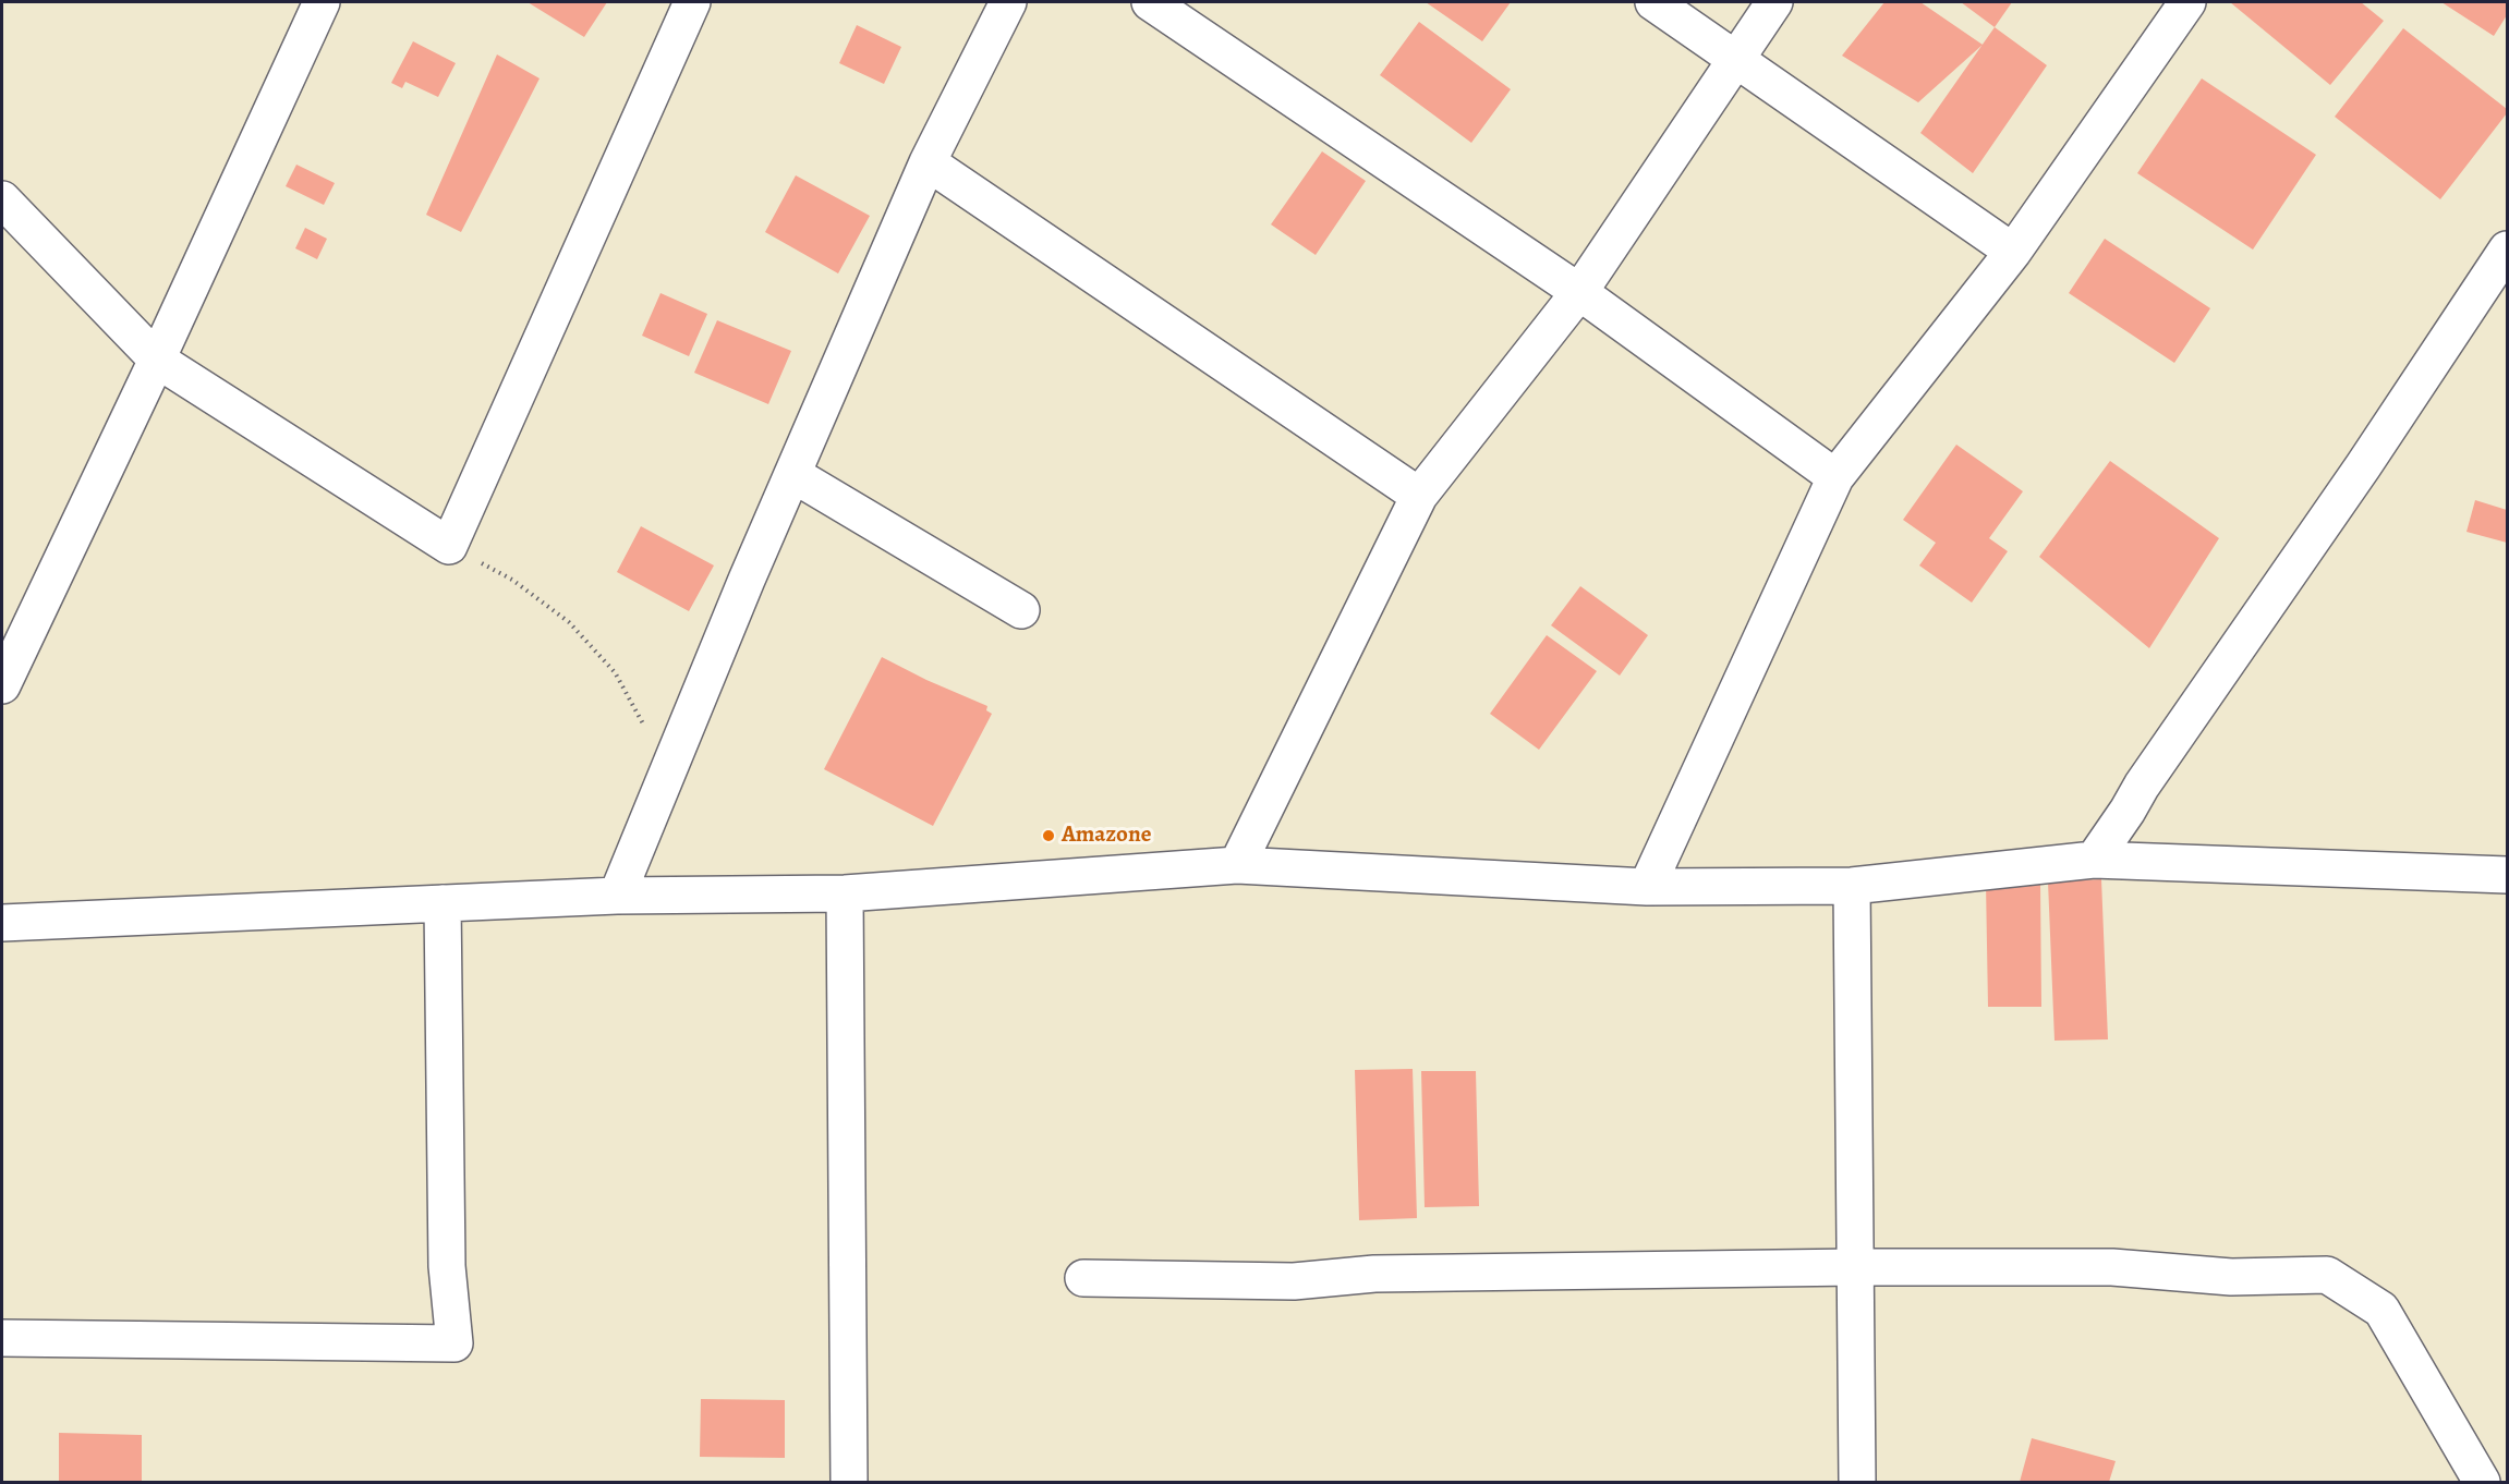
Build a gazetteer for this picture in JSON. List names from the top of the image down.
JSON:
{
  "places": ["Amazone"]
}
